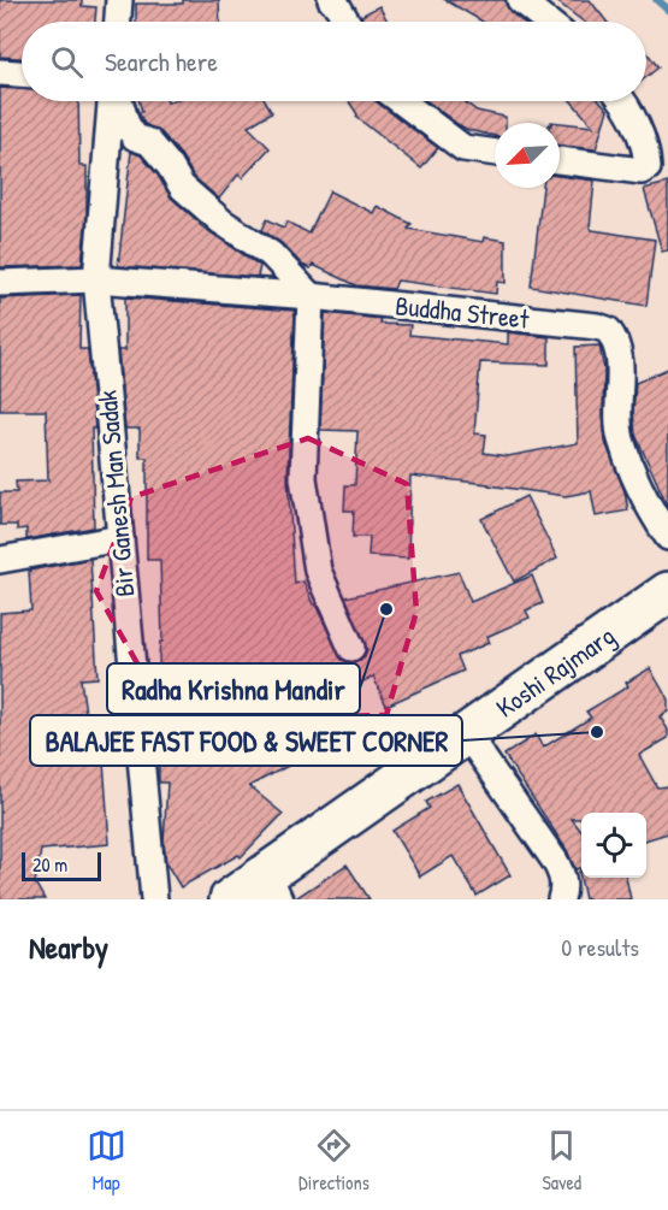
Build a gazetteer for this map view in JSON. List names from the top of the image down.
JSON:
{
  "streets": {
    "main road": ["Koshi Rajmarg"],
    "street": ["Buddha Street", "Bir Ganesh Man Sadak"]
  },
  "crossings": [
    ["Buddha Street", "Bir Ganesh Man Sadak"]
  ],
  "places": ["Radha Krishna Mandir", "BALAJEE FAST FOOD & SWEET CORNER"],
  "scale_bar": "20 m",
  "north": "bottom left",
  "page": {
    "search": "Search here",
    "scale": "20 m",
    "heading": ["Nearby", "0 results"],
    "nav": ["Map", "Directions", "Saved"]
  }
}
